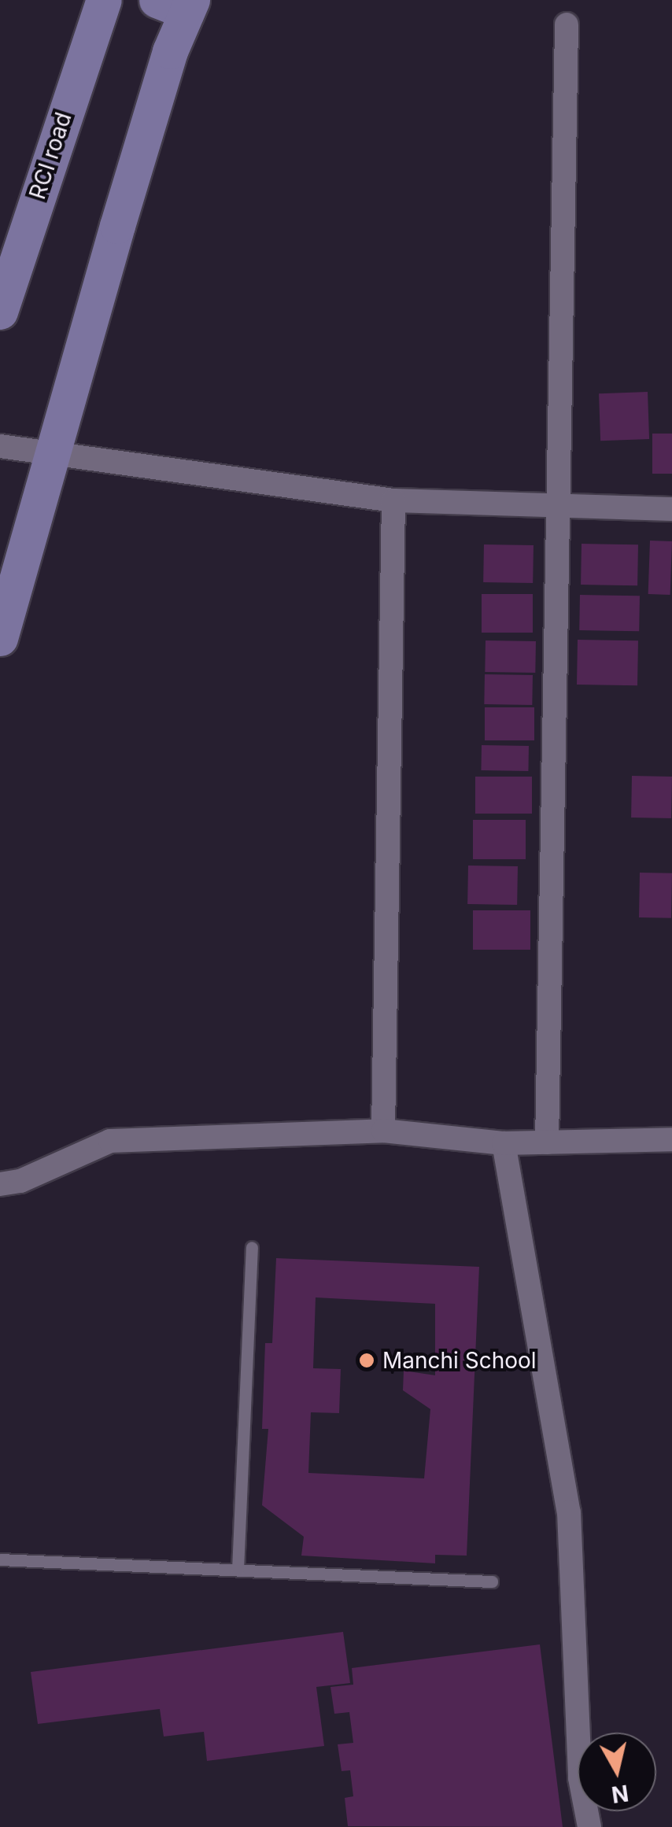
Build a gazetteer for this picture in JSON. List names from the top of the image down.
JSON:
{
  "streets": {
    "main road": ["RCI road"]
  },
  "places": ["Manchi School"],
  "north": "bottom"
}
